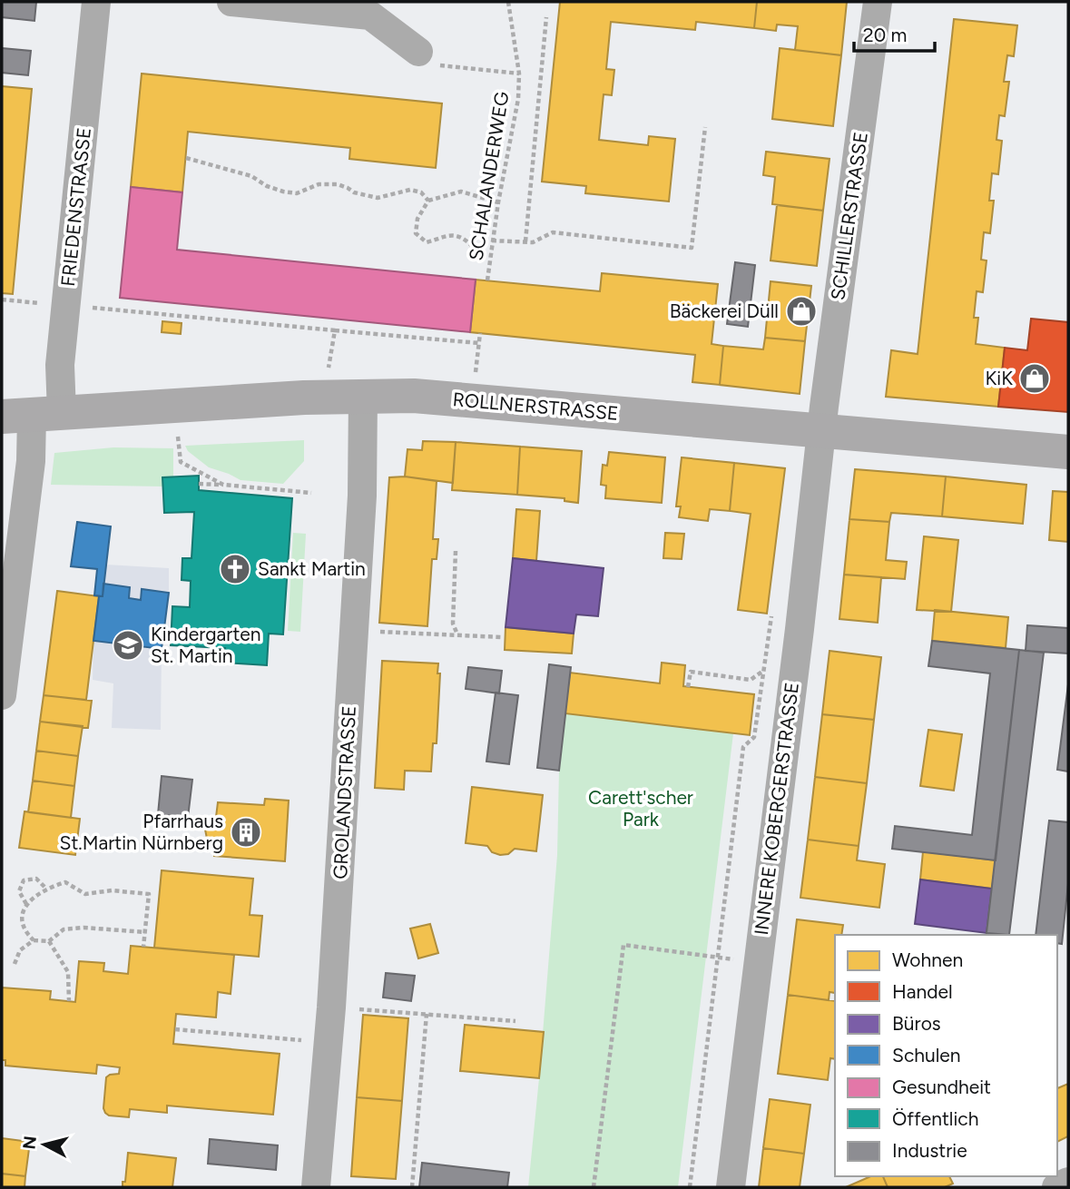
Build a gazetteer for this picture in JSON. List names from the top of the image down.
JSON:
{
  "streets": {
    "street": [
      "FRIEDENSTRASSE",
      "SCHILLERSTRASSE",
      "ROLLNERSTRASSE",
      "GROLANDSTRASSE",
      "INNERE KOBERGERSTRASSE"
    ],
    "path": ["SCHALANDERWEG"]
  },
  "crossings": [
    ["FRIEDENSTRASSE", "ROLLNERSTRASSE"],
    ["SCHILLERSTRASSE", "ROLLNERSTRASSE"],
    ["SCHILLERSTRASSE", "INNERE KOBERGERSTRASSE"],
    ["ROLLNERSTRASSE", "GROLANDSTRASSE"],
    ["ROLLNERSTRASSE", "INNERE KOBERGERSTRASSE"]
  ],
  "parks": ["Carett'scher Park"],
  "places": {
    "shop": ["Bäckerei Düll", "KiK"],
    "church": ["Sankt Martin"],
    "school or university": ["Kindergarten St. Martin"],
    "building": ["Pfarrhaus St.Martin Nürnberg"]
  },
  "legend": [
    "Wohnen",
    "Handel",
    "Büros",
    "Schulen",
    "Gesundheit",
    "Öffentlich",
    "Industrie"
  ],
  "scale_bar": "20 m",
  "north": "left"
}
